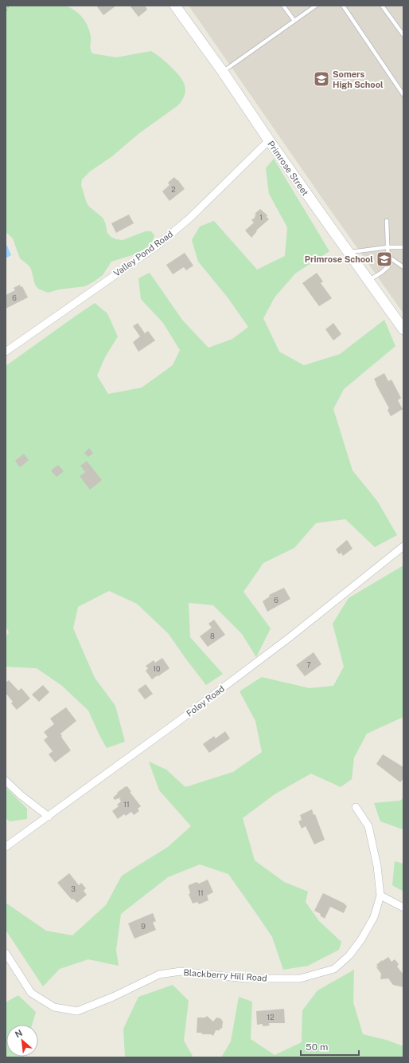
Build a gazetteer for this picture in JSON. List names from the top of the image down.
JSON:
{
  "streets": {
    "main road": ["Primrose Street"],
    "street": ["Valley Pond Road", "Foley Road", "Blackberry Hill Road"]
  },
  "crossings": [
    ["Primrose Street", "Valley Pond Road"]
  ],
  "places": {
    "school or university": ["Somers High School", "Primrose School"]
  },
  "house_numbers": [
    "2",
    "1",
    "6",
    "6",
    "8",
    "7",
    "10",
    "11",
    "3",
    "11",
    "9",
    "12"
  ],
  "scale_bar": "50 m",
  "north": "top left"
}
